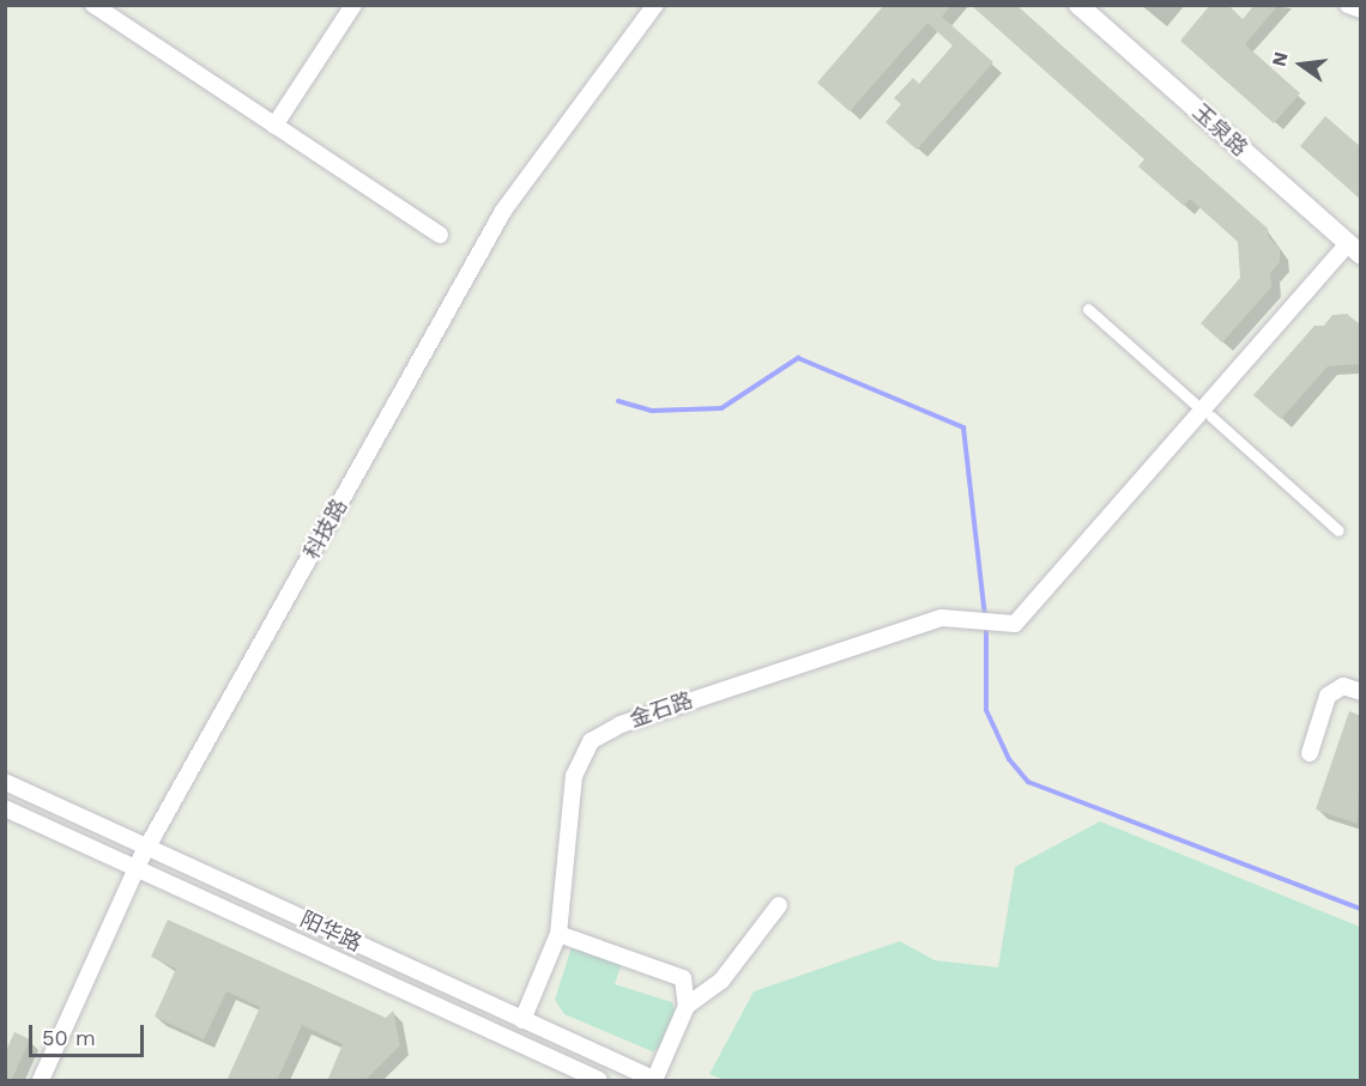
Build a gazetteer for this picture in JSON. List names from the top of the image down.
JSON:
{
  "streets": {
    "street": [
      "玉泉路",
      "科技路",
      "金石路",
      "阳华路"
    ]
  },
  "crossings": [
    ["玉泉路", "金石路"],
    ["科技路", "阳华路"],
    ["金石路", "阳华路"]
  ],
  "scale_bar": "50 m",
  "north": "left"
}
